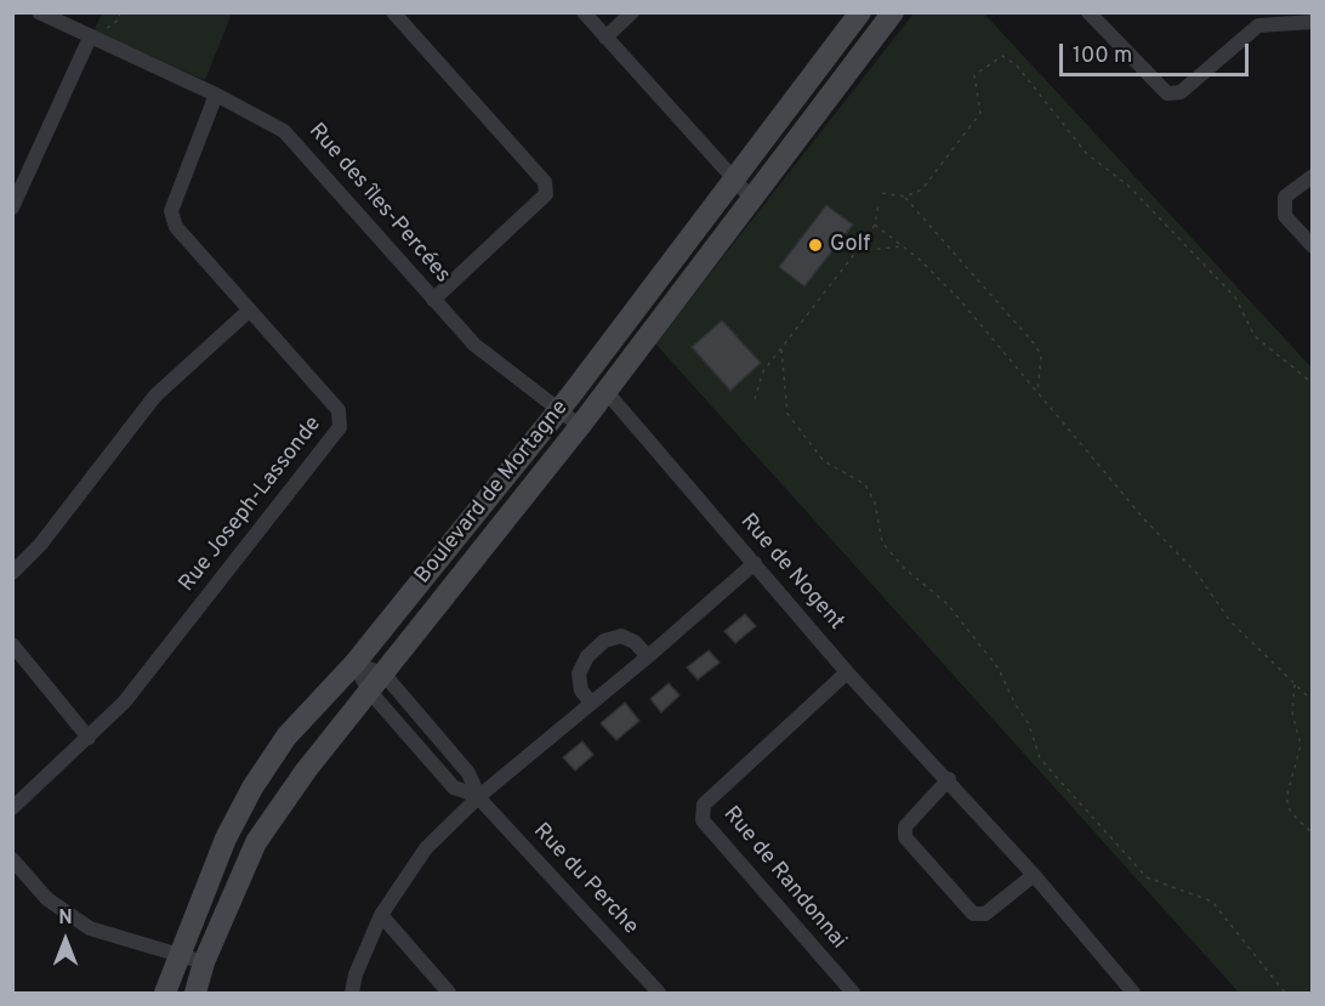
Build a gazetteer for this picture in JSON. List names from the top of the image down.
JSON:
{
  "streets": {
    "main road": ["Boulevard de Mortagne"],
    "street": [
      "Rue des îles-Percées",
      "Rue Joseph-Lassonde",
      "Rue de Nogent",
      "Rue de Randonnai",
      "Rue du Perche"
    ]
  },
  "crossings": [
    ["Rue des îles-Percées", "Boulevard de Mortagne"],
    ["Rue des îles-Percées", "Rue Joseph-Lassonde"],
    ["Boulevard de Mortagne", "Rue de Nogent"],
    ["Boulevard de Mortagne", "Rue du Perche"],
    ["Rue de Nogent", "Rue de Randonnai"]
  ],
  "places": ["Golf"],
  "scale_bar": "100 m",
  "north": "top"
}
